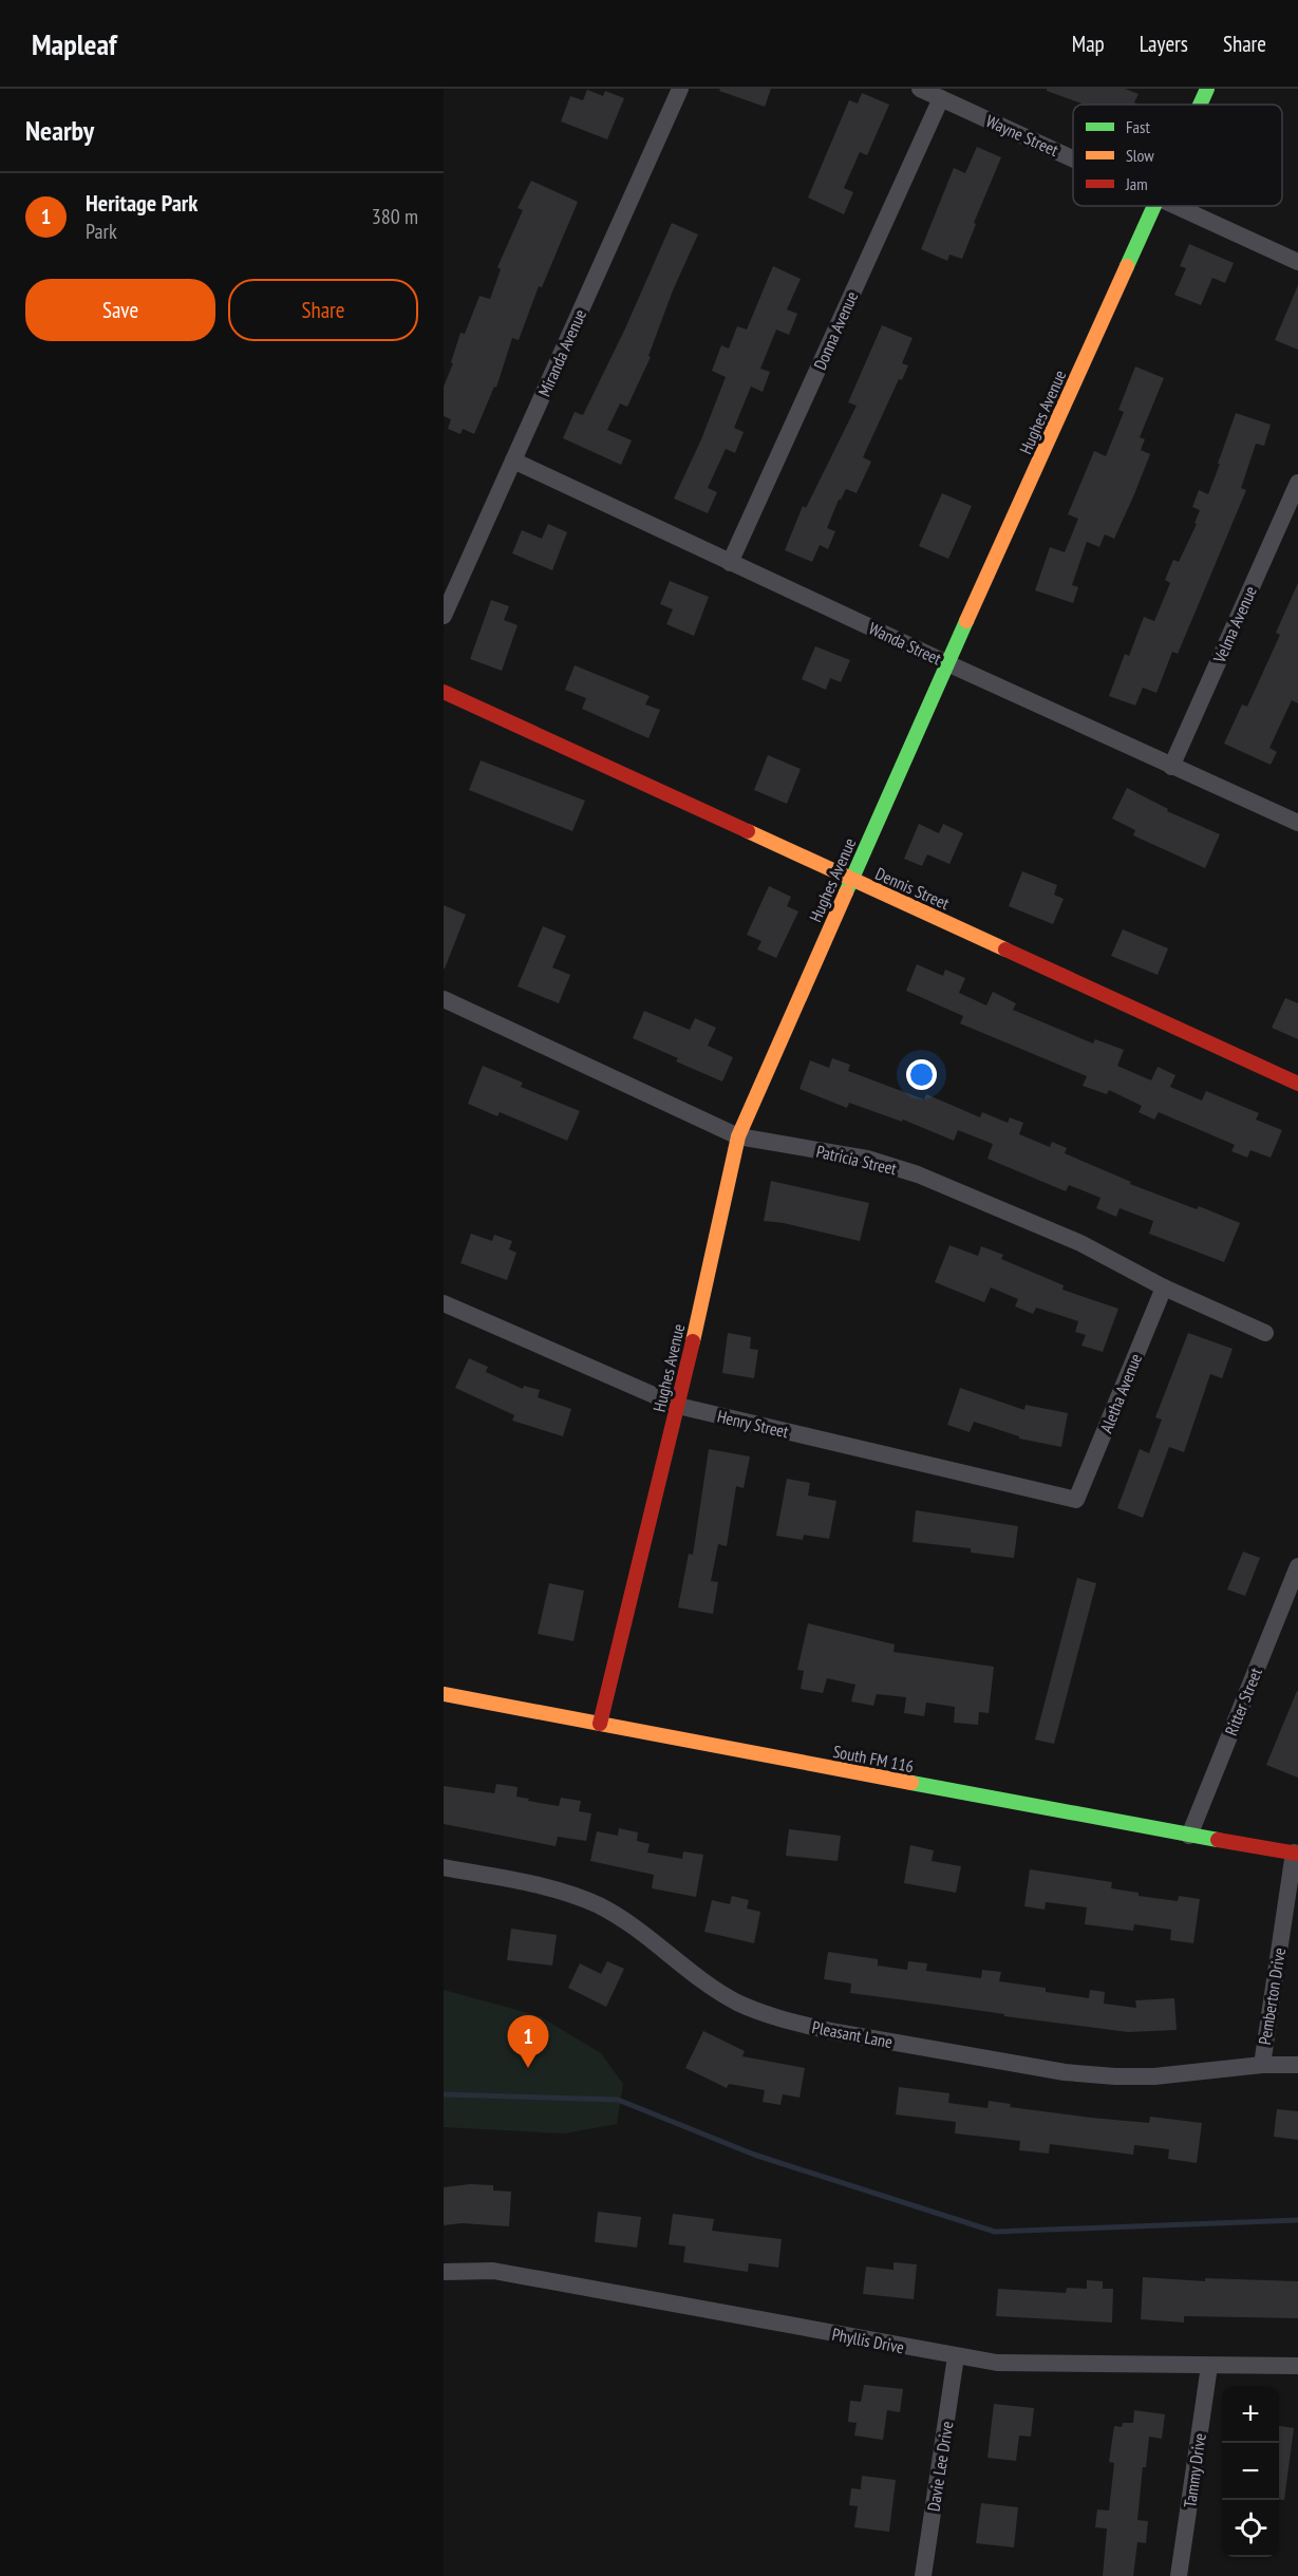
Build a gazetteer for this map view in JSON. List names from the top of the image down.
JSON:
{
  "streets": {
    "street": [
      "Wayne Street",
      "Donna Avenue",
      "Miranda Avenue",
      "Hughes Avenue",
      "Velma Avenue",
      "Wanda Street",
      "Dennis Street",
      "Patricia Street",
      "Aletha Avenue",
      "Henry Street",
      "Ritter Street",
      "South FM 116",
      "Pemberton Drive",
      "Pleasant Lane",
      "Phyllis Drive",
      "Davie Lee Drive",
      "Tammy Drive"
    ]
  },
  "crossings": [
    ["Wayne Street", "Donna Avenue"],
    ["Donna Avenue", "Wanda Street"],
    ["Miranda Avenue", "Wanda Street"],
    ["Hughes Avenue", "Wanda Street"],
    ["Hughes Avenue", "Dennis Street"],
    ["Hughes Avenue", "Patricia Street"],
    ["Hughes Avenue", "Henry Street"],
    ["Hughes Avenue", "South FM 116"],
    ["Velma Avenue", "Wanda Street"],
    ["Patricia Street", "Aletha Avenue"],
    ["Aletha Avenue", "Henry Street"],
    ["Ritter Street", "South FM 116"],
    ["South FM 116", "Pemberton Drive"],
    ["Pemberton Drive", "Pleasant Lane"],
    ["Phyllis Drive", "Davie Lee Drive"],
    ["Phyllis Drive", "Tammy Drive"]
  ],
  "legend": ["Fast", "Slow", "Jam"],
  "page": {
    "header": "Mapleaf",
    "nav": ["Map", "Layers", "Share"],
    "heading": "Nearby",
    "list": [
      {
        "mark": "1",
        "name": "Heritage Park",
        "note": "Park",
        "value": "380 m"
      }
    ],
    "buttons": ["Save", "Share"],
    "pins": "1",
    "map_buttons": ["+", "−"]
  }
}
